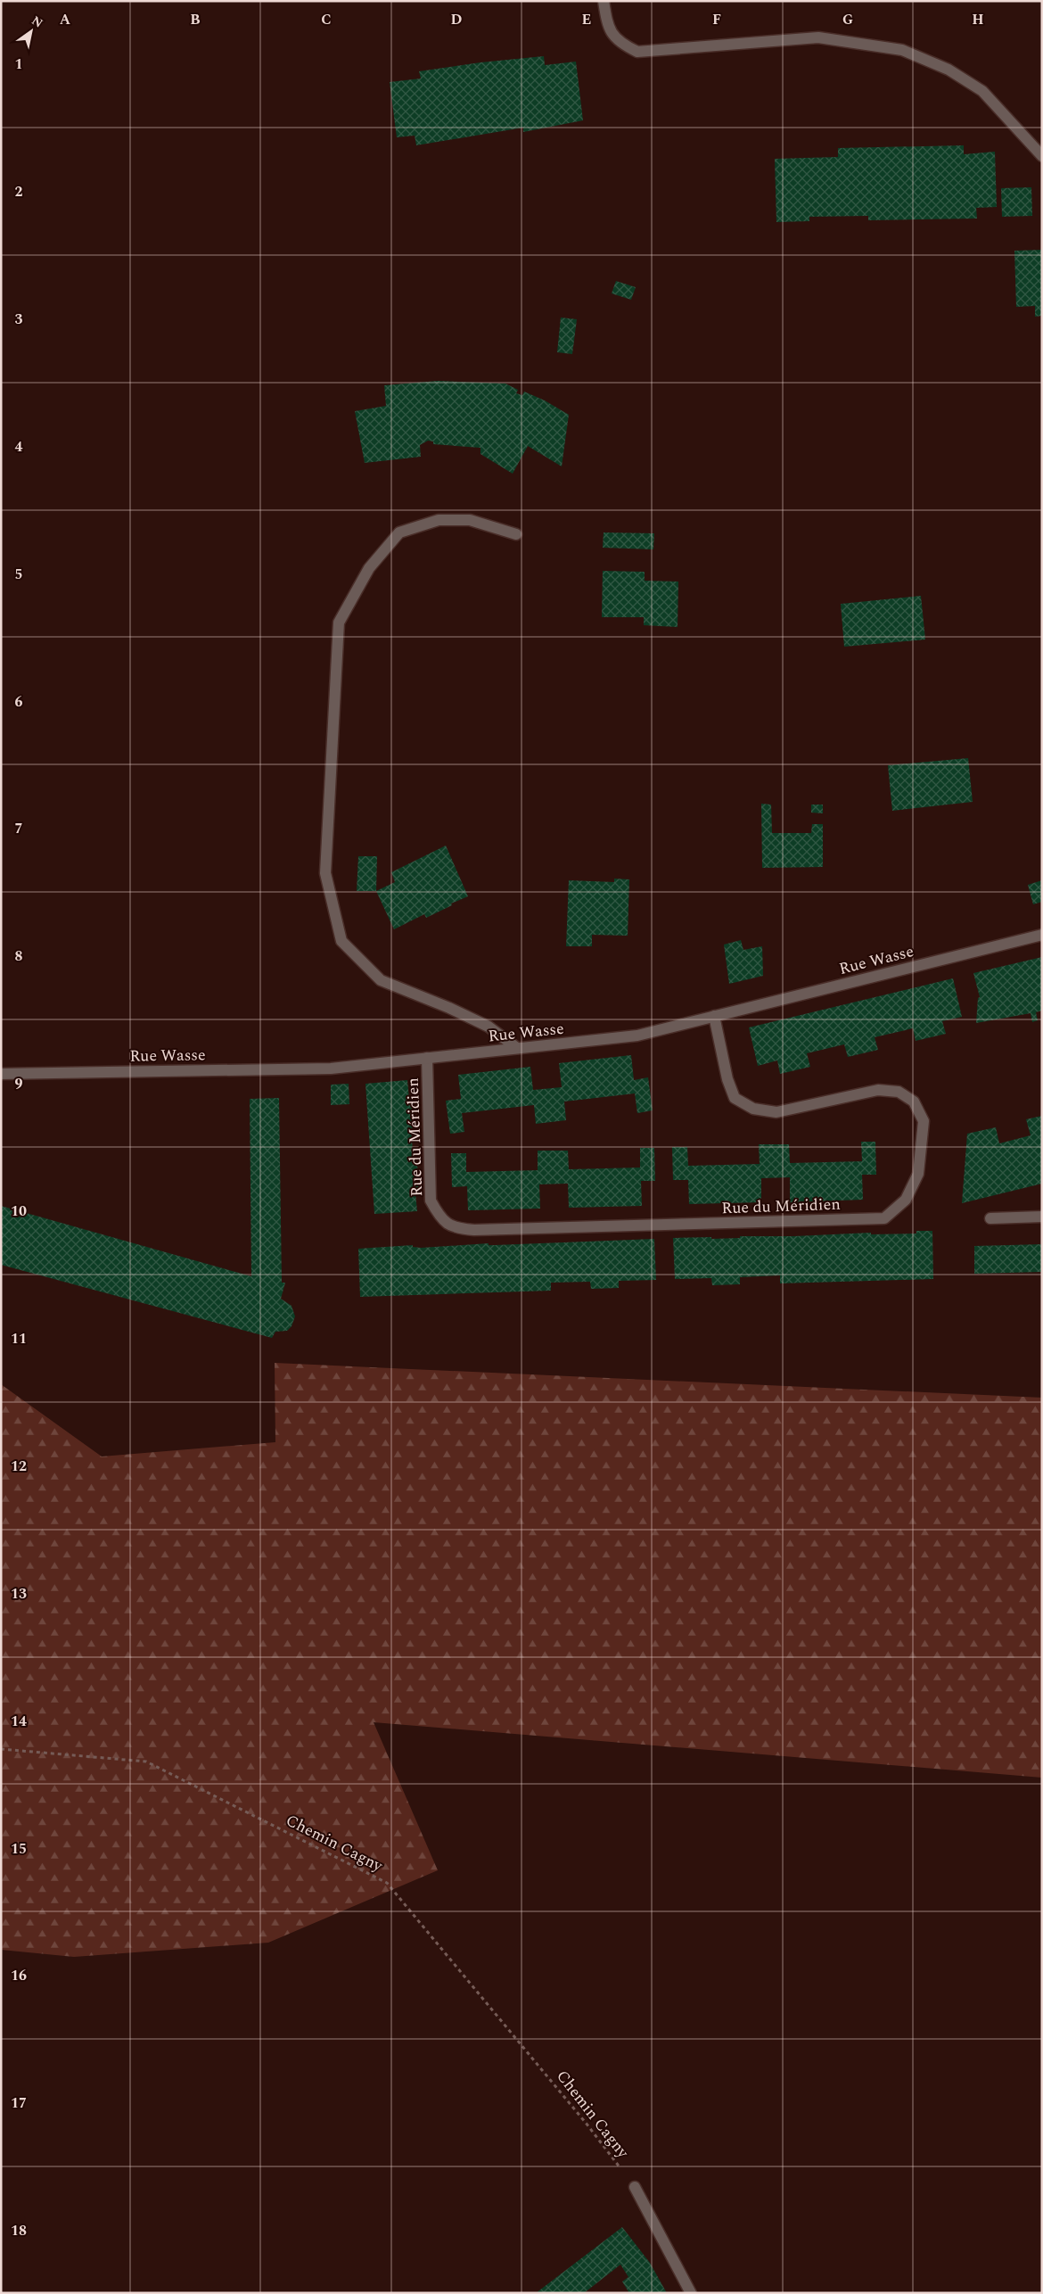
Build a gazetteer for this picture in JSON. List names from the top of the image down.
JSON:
{
  "streets": {
    "street": ["Rue Wasse", "Rue du Méridien"],
    "path": ["Chemin Cagny"]
  },
  "crossings": [
    ["Rue Wasse", "Rue du Méridien"]
  ],
  "north": "top right",
  "grid": {
    "columns": [
      "A",
      "B",
      "C",
      "D",
      "E",
      "F",
      "G",
      "H"
    ],
    "rows": [
      "1",
      "2",
      "3",
      "4",
      "5",
      "6",
      "7",
      "8",
      "9",
      "10",
      "11",
      "12",
      "13",
      "14",
      "15",
      "16",
      "17",
      "18"
    ]
  }
}
